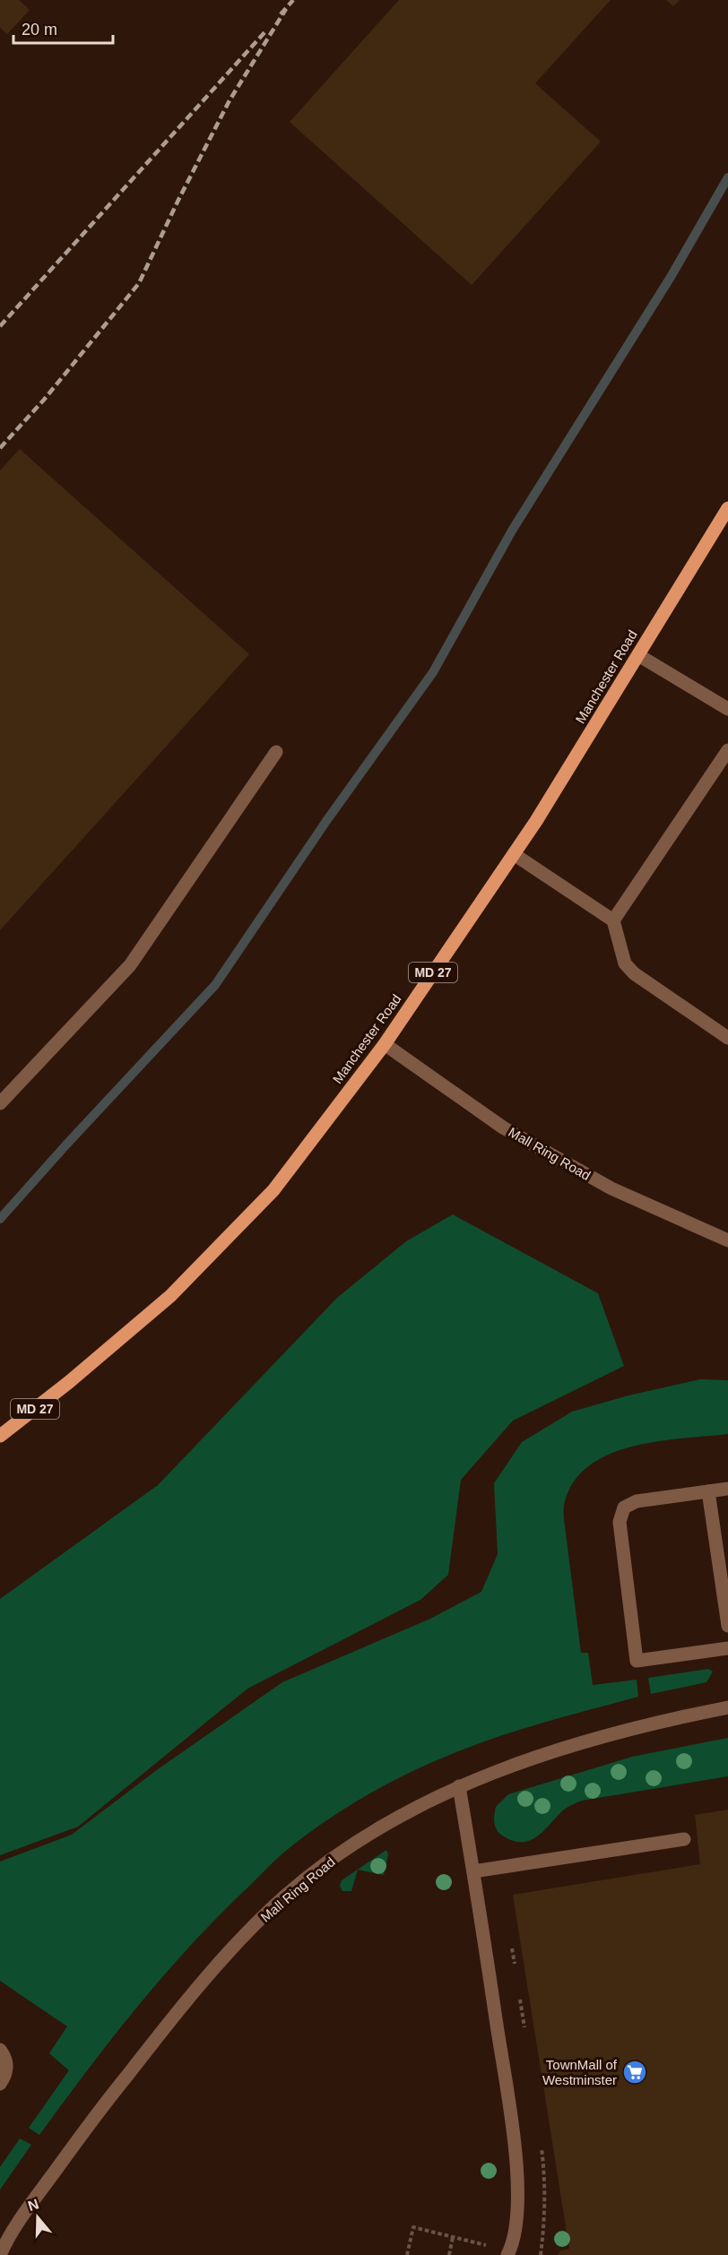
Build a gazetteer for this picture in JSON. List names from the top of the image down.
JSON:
{
  "streets": {
    "main road": ["Manchester Road", "MD 27"],
    "street": ["Mall Ring Road"]
  },
  "crossings": [
    ["Manchester Road", "Mall Ring Road"]
  ],
  "places": {
    "supermarket": ["TownMall of Westminster"]
  },
  "scale_bar": "20 m",
  "north": "top"
}
